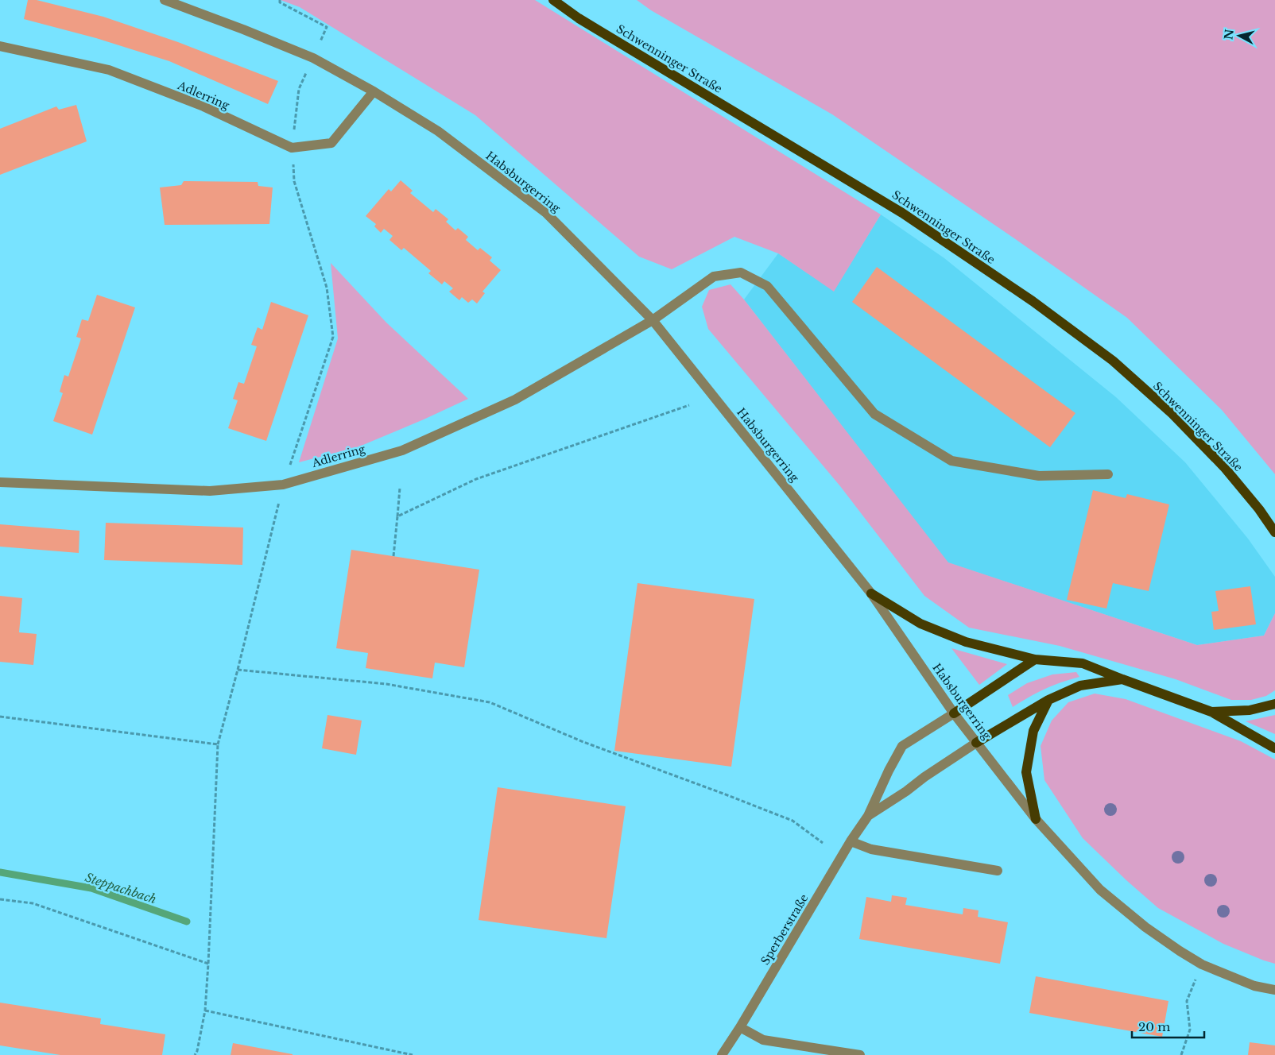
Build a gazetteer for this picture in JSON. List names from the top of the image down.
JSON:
{
  "streets": {
    "main road": ["Schwenninger Straße"],
    "street": ["Adlerring", "Habsburgerring", "Sperberstraße"]
  },
  "crossings": [
    ["Adlerring", "Habsburgerring"],
    ["Habsburgerring", "Sperberstraße"]
  ],
  "water": ["Steppachbach"],
  "scale_bar": "20 m",
  "north": "left"
}
